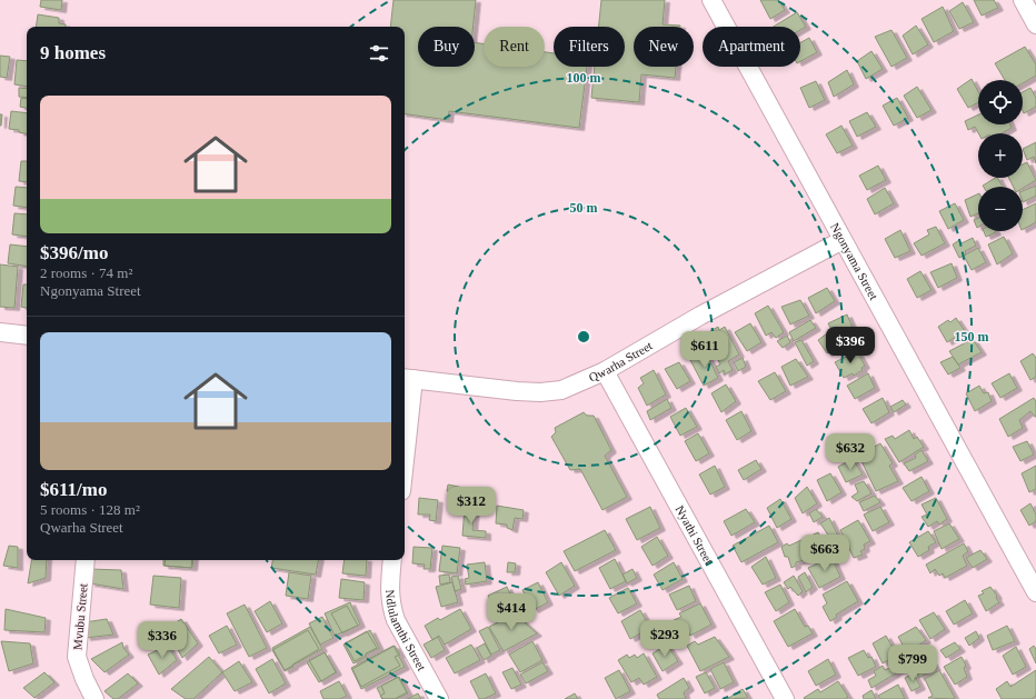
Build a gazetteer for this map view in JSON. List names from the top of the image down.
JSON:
{
  "streets": {
    "street": [
      "Ngonyama Street",
      "Qwarha Street",
      "Nyathi Street",
      "Mvubu Street",
      "Ndlulamthi Street"
    ]
  },
  "crossings": [
    ["Ngonyama Street", "Qwarha Street"],
    ["Qwarha Street", "Nyathi Street"]
  ],
  "page": {
    "chip": [
      "Buy",
      "Rent",
      "Filters",
      "New",
      "Apartment"
    ],
    "heading": "9 homes",
    "map_buttons": ["+", "−"],
    "list": [
      {
        "name": "$396/mo",
        "note": "2 rooms · 74 m² · Ngonyama Street"
      },
      {
        "name": "$611/mo",
        "note": "5 rooms · 128 m² · Qwarha Street"
      }
    ],
    "price": [
      "$396",
      "$611",
      "$632",
      "$312",
      "$663",
      "$414",
      "$293",
      "$336",
      "$799"
    ]
  },
  "rings": ["100 m", "50 m", "150 m"]
}
